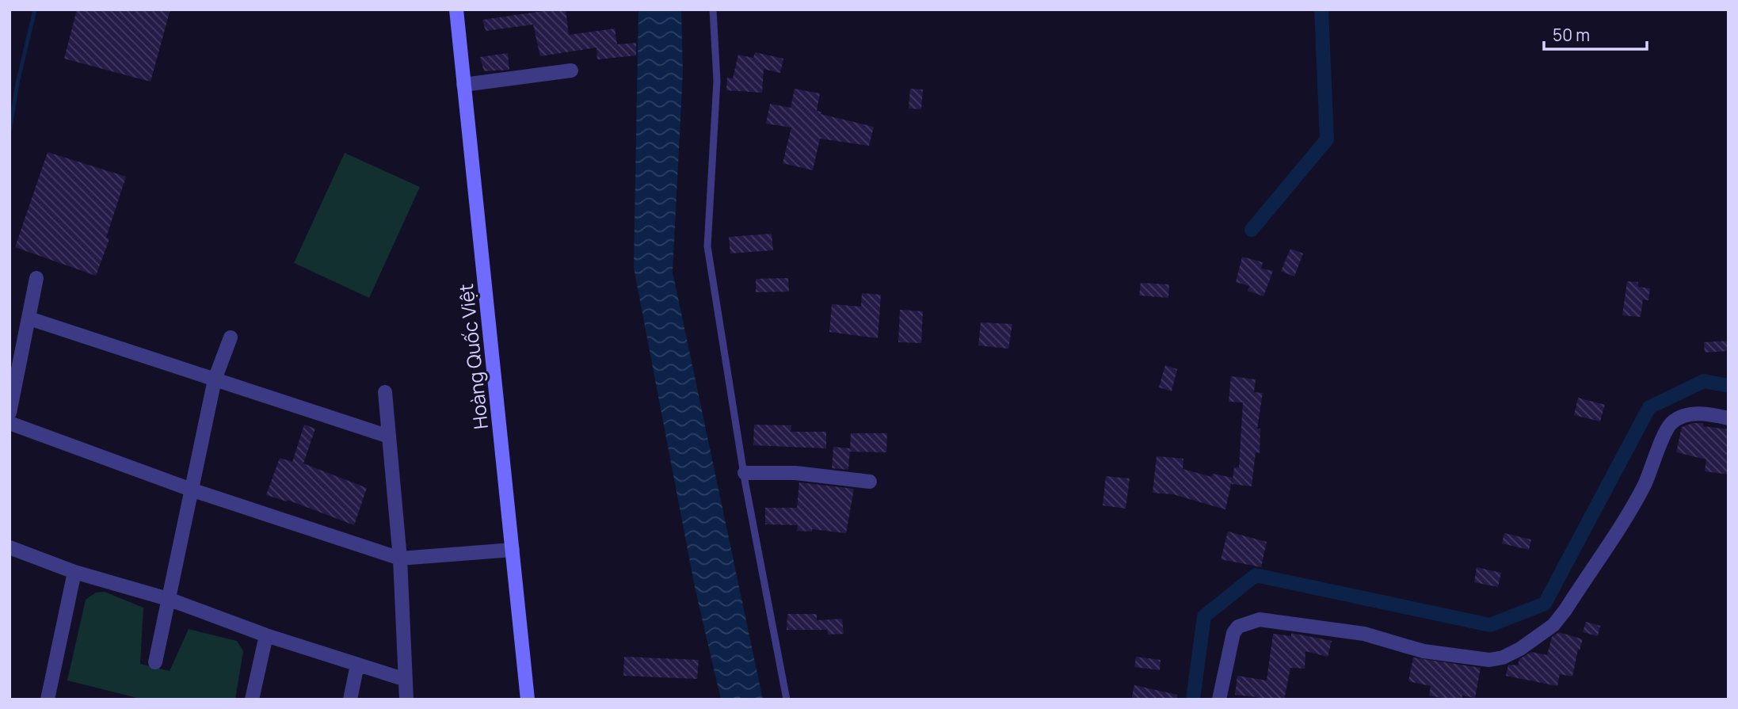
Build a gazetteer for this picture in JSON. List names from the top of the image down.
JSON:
{
  "streets": {
    "street": ["Hoàng Quốc Việt"]
  },
  "scale_bar": "50 m"
}
